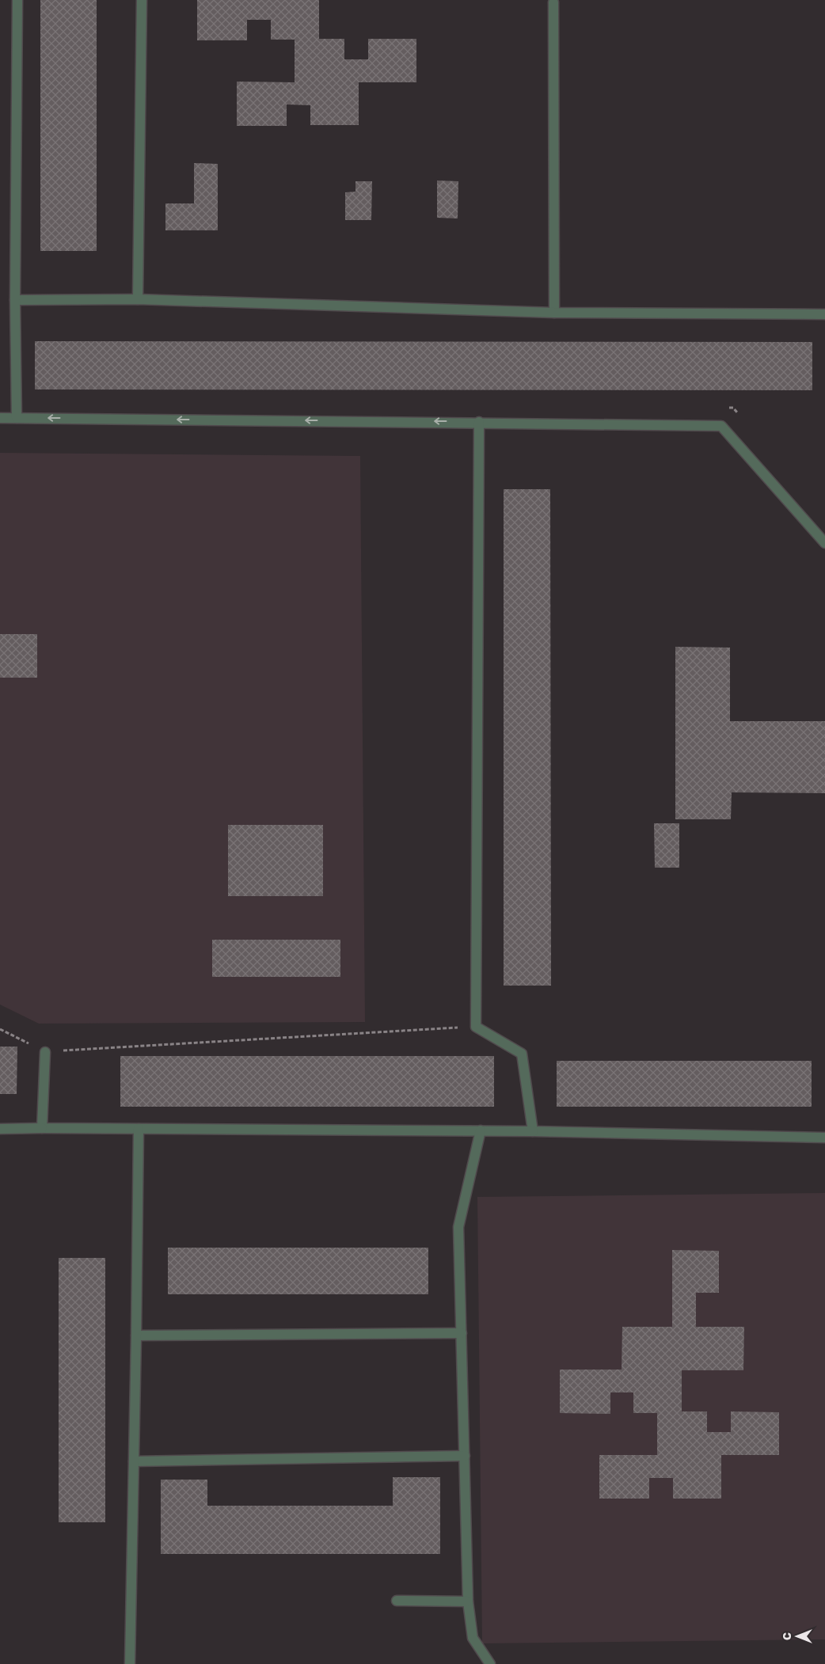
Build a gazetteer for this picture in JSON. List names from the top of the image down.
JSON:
{
  "north": "left"
}
